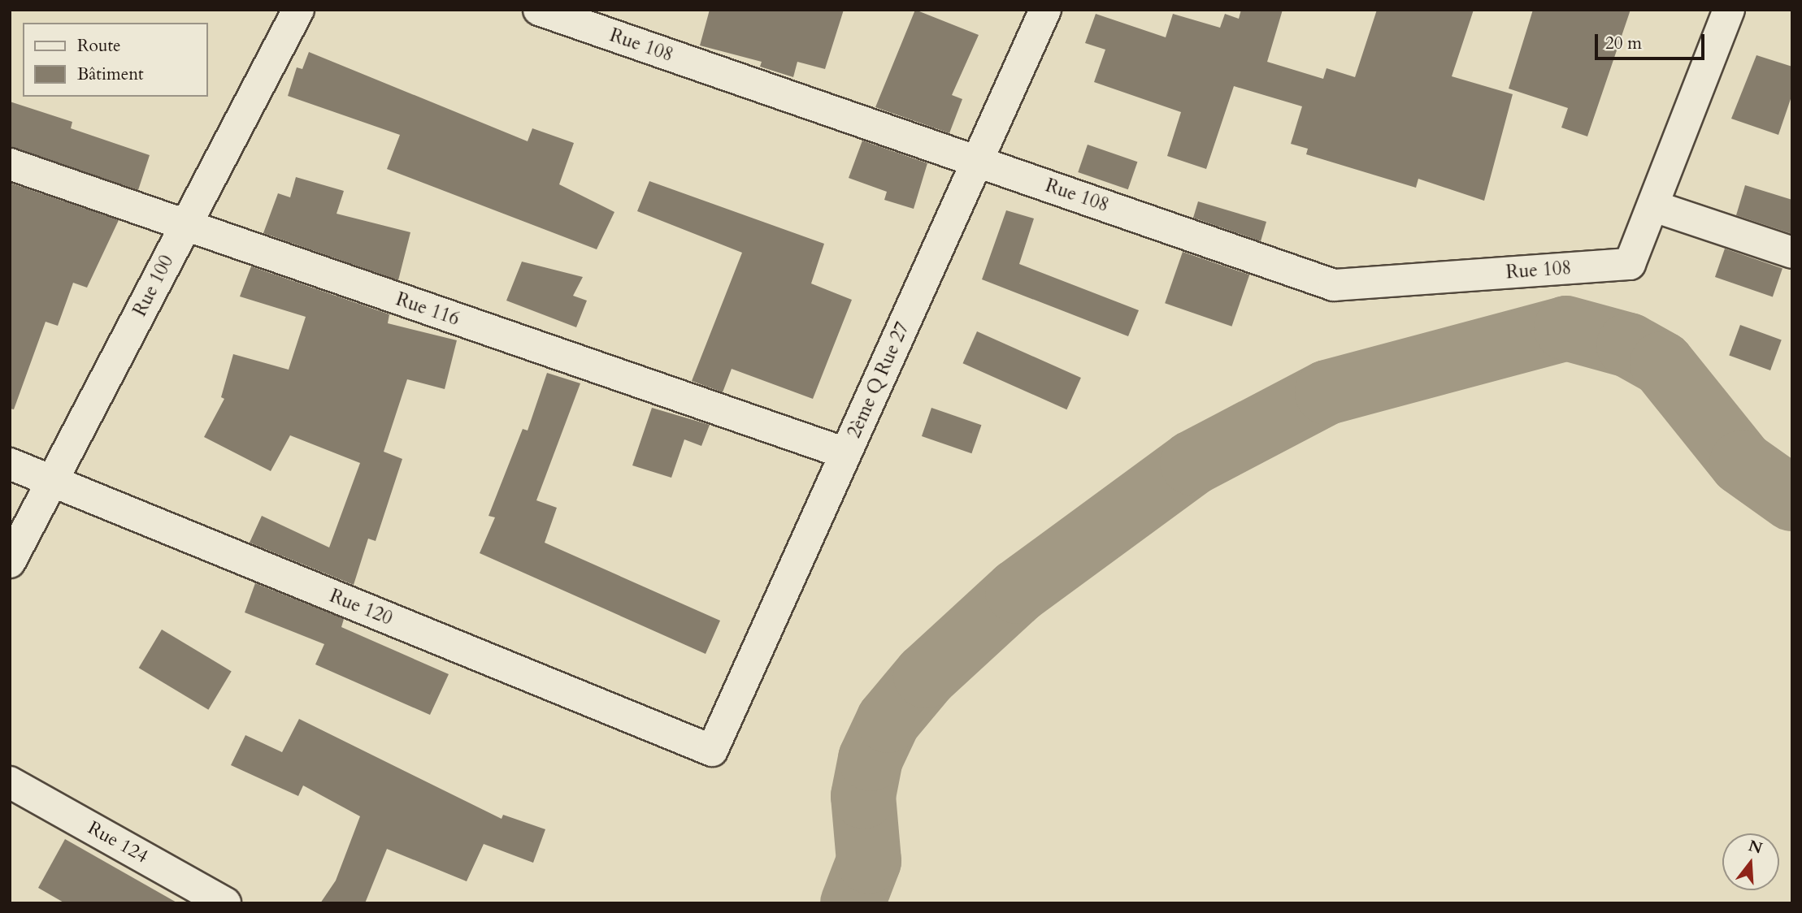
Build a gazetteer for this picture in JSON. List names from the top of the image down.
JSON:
{
  "streets": {
    "street": [
      "Rue 108",
      "Rue 100",
      "Rue 116",
      "2ème Q Rue 27",
      "Rue 120",
      "Rue 124"
    ]
  },
  "crossings": [
    ["Rue 108", "2ème Q Rue 27"],
    ["Rue 100", "Rue 116"],
    ["Rue 100", "Rue 120"],
    ["Rue 116", "2ème Q Rue 27"],
    ["2ème Q Rue 27", "Rue 120"]
  ],
  "legend": ["Route", "Bâtiment"],
  "scale_bar": "20 m",
  "north": "top"
}
